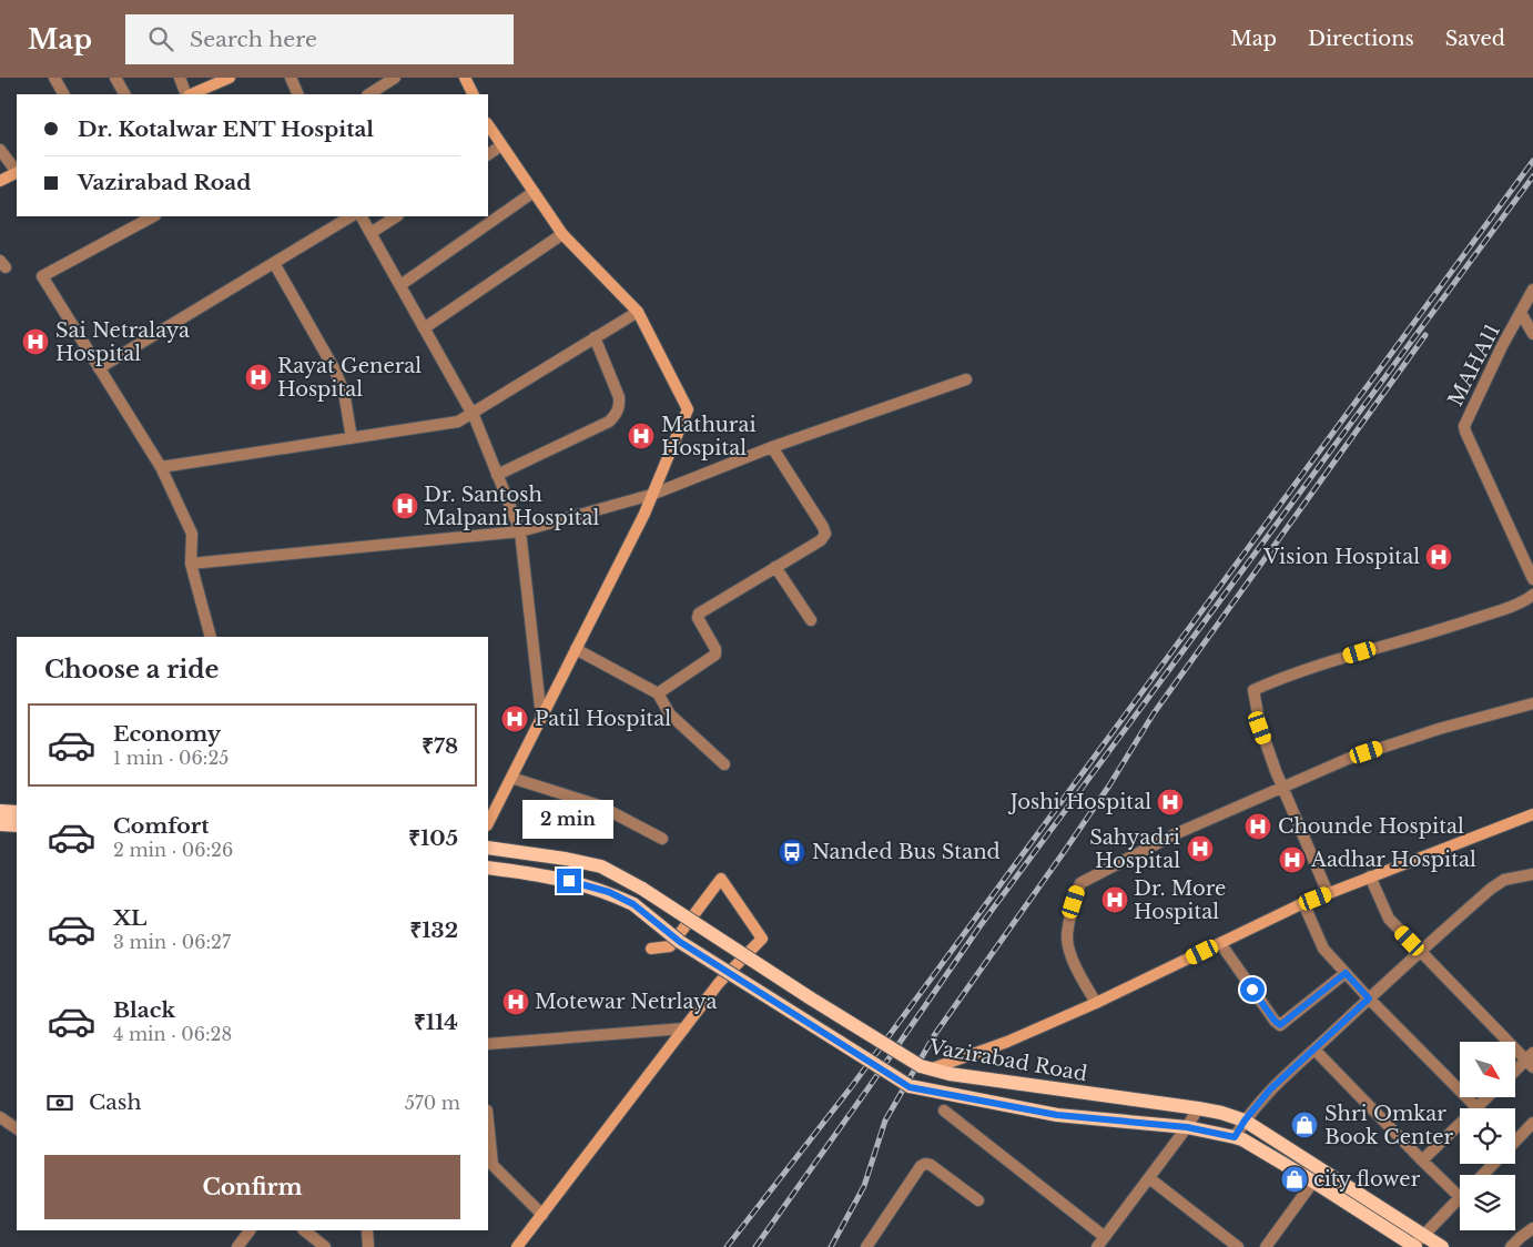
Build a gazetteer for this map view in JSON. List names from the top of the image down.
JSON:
{
  "streets": {
    "main road": ["Vazirabad Road"],
    "street": ["MAHA11"]
  },
  "places": {
    "hospital": [
      "Sai Netralaya Hospital",
      "Rayat General Hospital",
      "Mathurai Hospital",
      "Dr. Santosh Malpani Hospital",
      "Vision Hospital",
      "Patil Hospital",
      "Joshi Hospital",
      "Chounde Hospital",
      "Sahyadri Hospital",
      "Aadhar Hospital",
      "Dr. More Hospital",
      "Motewar Netrlaya"
    ],
    "bus stop": ["Nanded Bus Stand"],
    "shop": ["Shri Omkar Book Center", "city flower"]
  },
  "north": "bottom right",
  "page": {
    "header": "Map",
    "search": "Search here",
    "nav": ["Map", "Directions", "Saved"],
    "banner": ["Dr. Kotalwar ENT Hospital", "Vazirabad Road"],
    "heading": "Choose a ride",
    "list": [
      {
        "name": "Economy",
        "note": "1 min · 06:25",
        "value": "₹78"
      },
      {
        "name": "Comfort",
        "note": "2 min · 06:26",
        "value": "₹105"
      },
      {
        "name": "XL",
        "note": "3 min · 06:27",
        "value": "₹132"
      },
      {
        "name": "Black",
        "note": "4 min · 06:28",
        "value": "₹114"
      }
    ],
    "bubble": "2 min",
    "pay": ["Cash", "570 m"],
    "buttons": "Confirm"
  }
}
